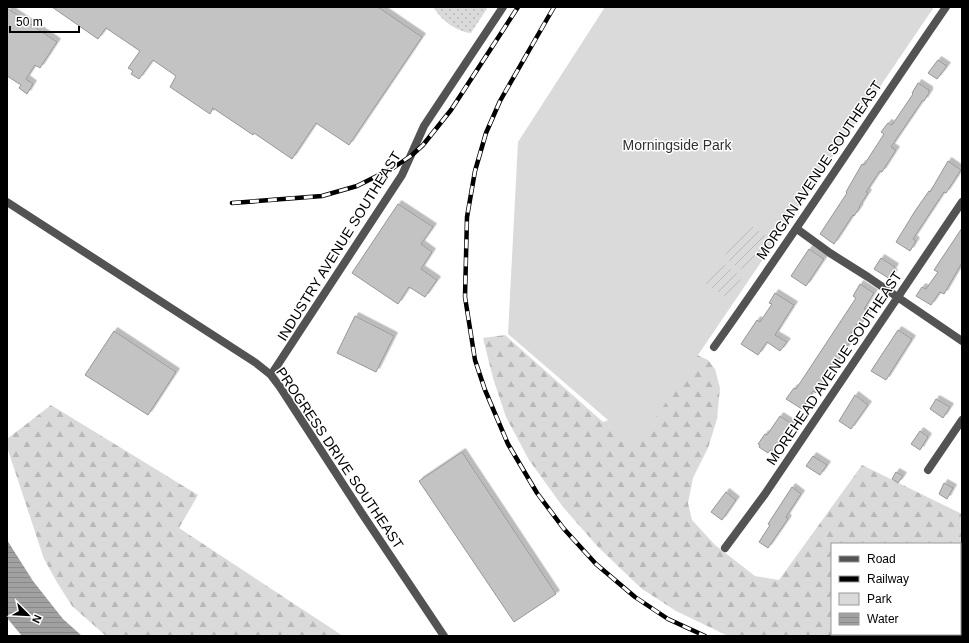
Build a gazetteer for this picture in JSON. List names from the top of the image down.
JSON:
{
  "streets": {
    "street": [
      "MORGAN AVENUE SOUTHEAST",
      "INDUSTRY AVENUE SOUTHEAST",
      "MOREHEAD AVENUE SOUTHEAST",
      "PROGRESS DRIVE SOUTHEAST"
    ]
  },
  "crossings": [
    ["INDUSTRY AVENUE SOUTHEAST", "PROGRESS DRIVE SOUTHEAST"]
  ],
  "parks": ["Morningside Park"],
  "legend": [
    "Road",
    "Railway",
    "Park",
    "Water"
  ],
  "scale_bar": "50 m",
  "north": "bottom right"
}
